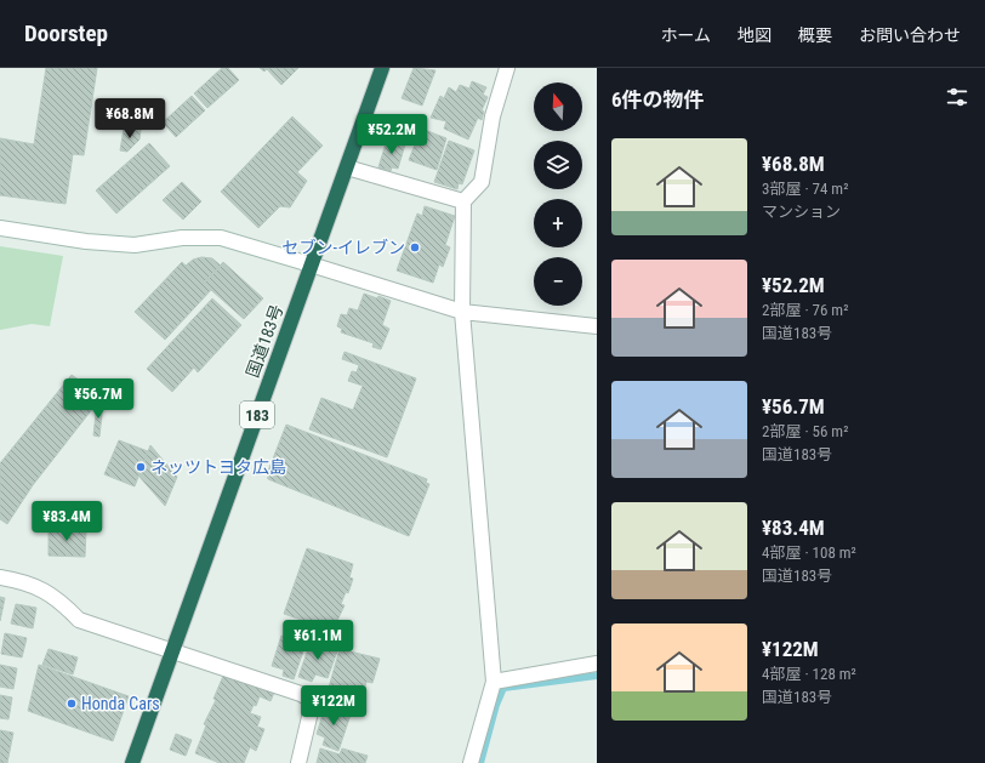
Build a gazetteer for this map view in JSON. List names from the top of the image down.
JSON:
{
  "streets": {
    "highway": ["国道183号", "183"]
  },
  "places": ["セブン-イレブン", "ネッツトヨタ広島", "Honda Cars"],
  "north": "top",
  "page": {
    "header": "Doorstep",
    "nav": [
      "ホーム",
      "地図",
      "概要",
      "お問い合わせ"
    ],
    "heading": "6件の物件",
    "map_buttons": ["+", "−"],
    "price": [
      "¥68.8M",
      "¥52.2M",
      "¥56.7M",
      "¥83.4M",
      "¥61.1M",
      "¥122M"
    ],
    "list": [
      {
        "name": "¥68.8M",
        "note": "3部屋 · 74 m² · マンション"
      },
      {
        "name": "¥52.2M",
        "note": "2部屋 · 76 m² · 国道183号"
      },
      {
        "name": "¥56.7M",
        "note": "2部屋 · 56 m² · 国道183号"
      },
      {
        "name": "¥83.4M",
        "note": "4部屋 · 108 m² · 国道183号"
      },
      {
        "name": "¥122M",
        "note": "4部屋 · 128 m² · 国道183号"
      }
    ]
  }
}
